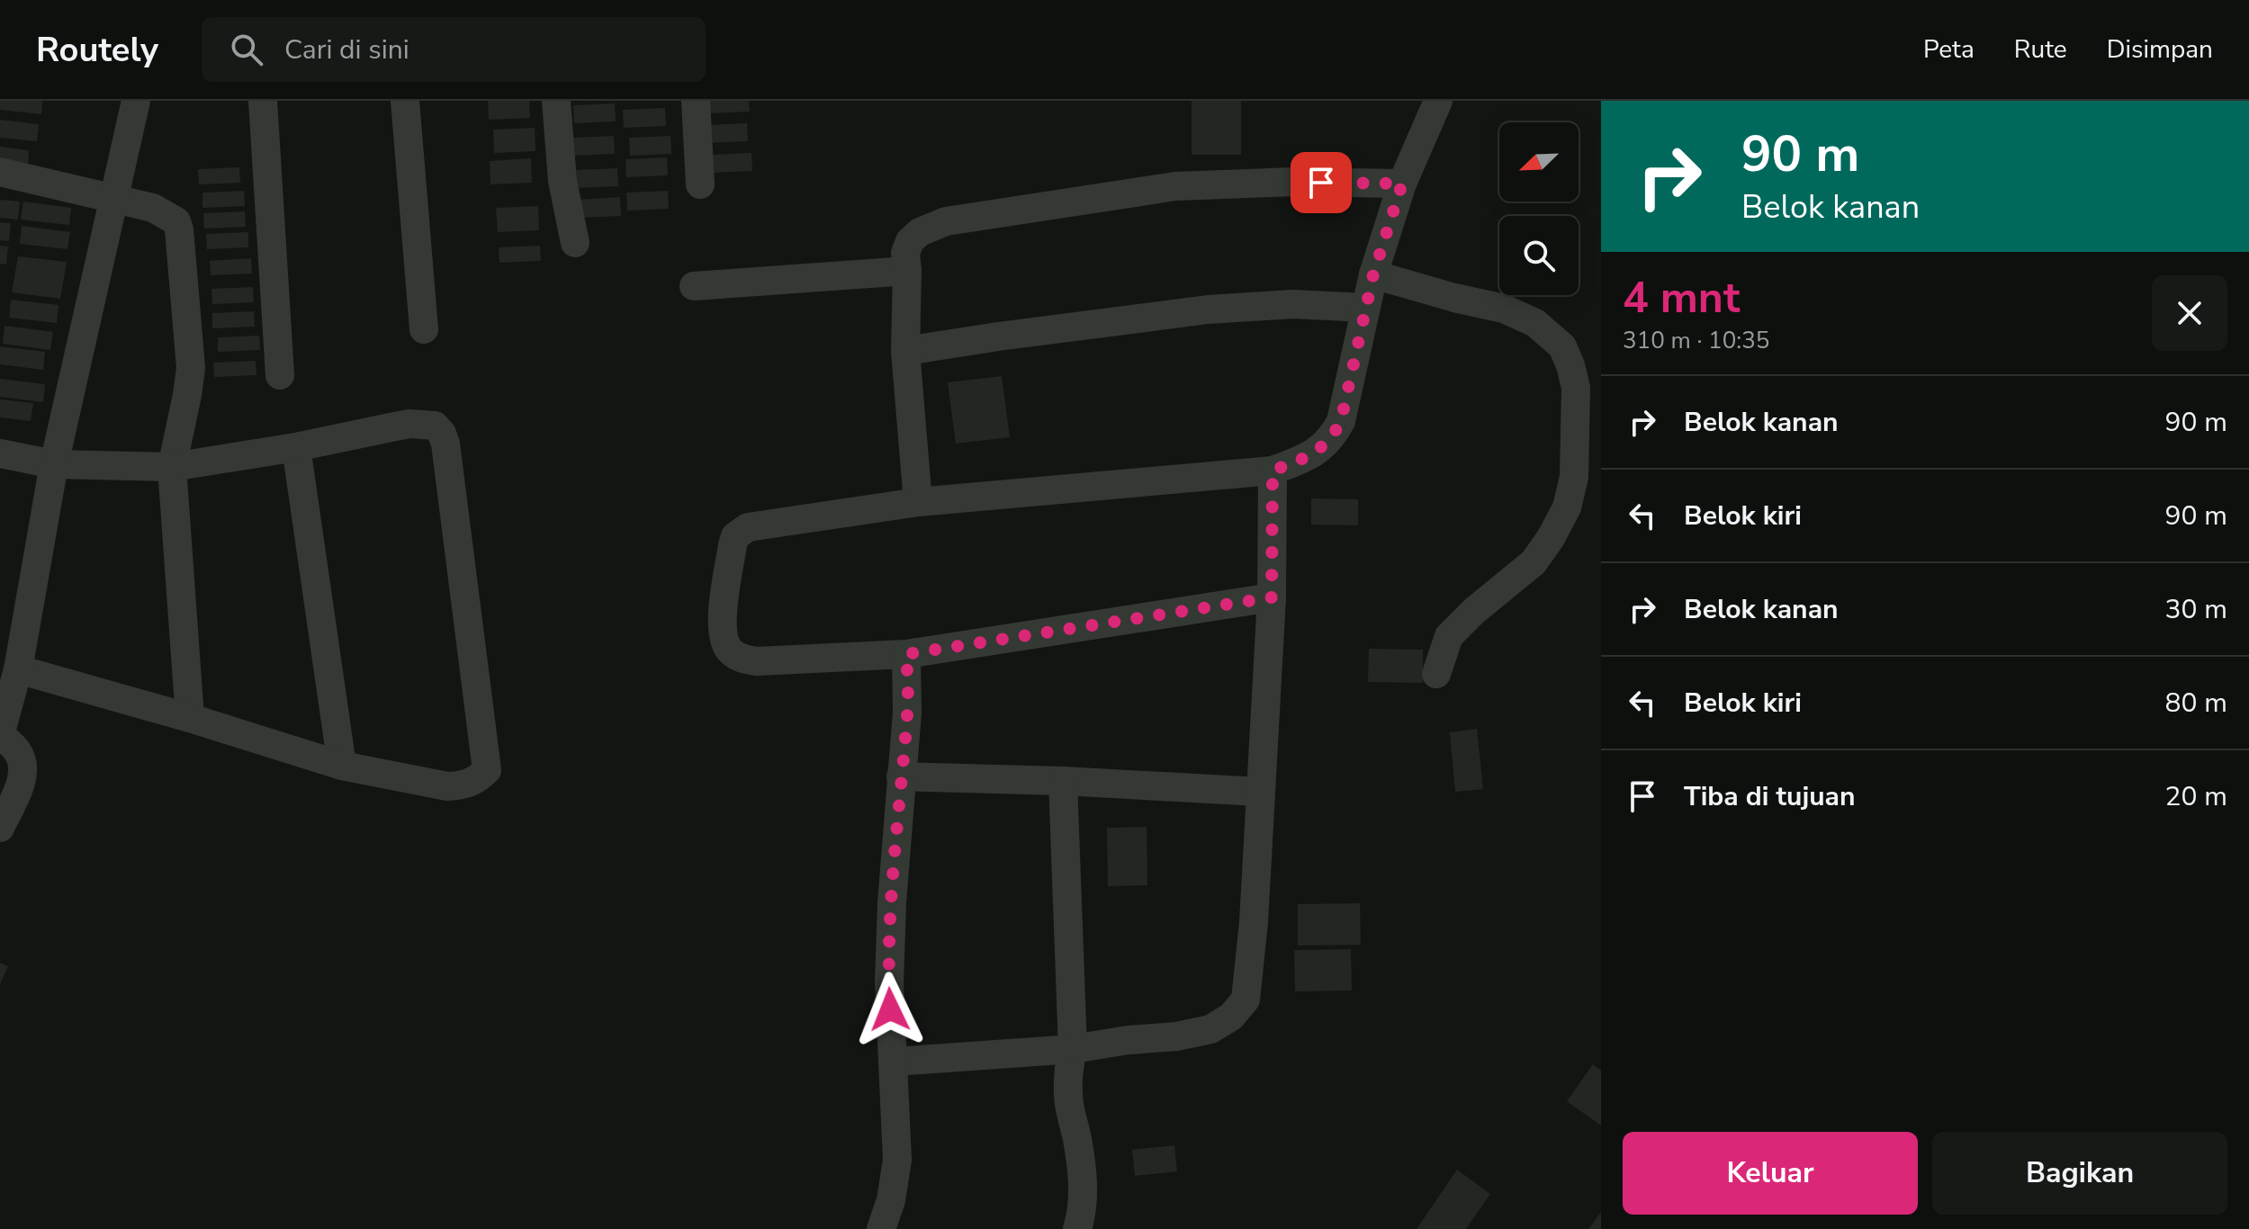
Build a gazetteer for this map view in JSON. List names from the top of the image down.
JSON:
{
  "north": "bottom left",
  "page": {
    "header": "Routely",
    "search": "Cari di sini",
    "nav": ["Peta", "Rute", "Disimpan"],
    "turn": ["90 m", "Belok kanan"],
    "heading": ["4 mnt", "310 m · 10:35"],
    "list": [
      {
        "name": "Belok kanan",
        "value": "90 m"
      },
      {
        "name": "Belok kiri",
        "value": "90 m"
      },
      {
        "name": "Belok kanan",
        "value": "30 m"
      },
      {
        "name": "Belok kiri",
        "value": "80 m"
      },
      {
        "name": "Tiba di tujuan",
        "value": "20 m"
      }
    ],
    "buttons": ["Keluar", "Bagikan"]
  }
}
